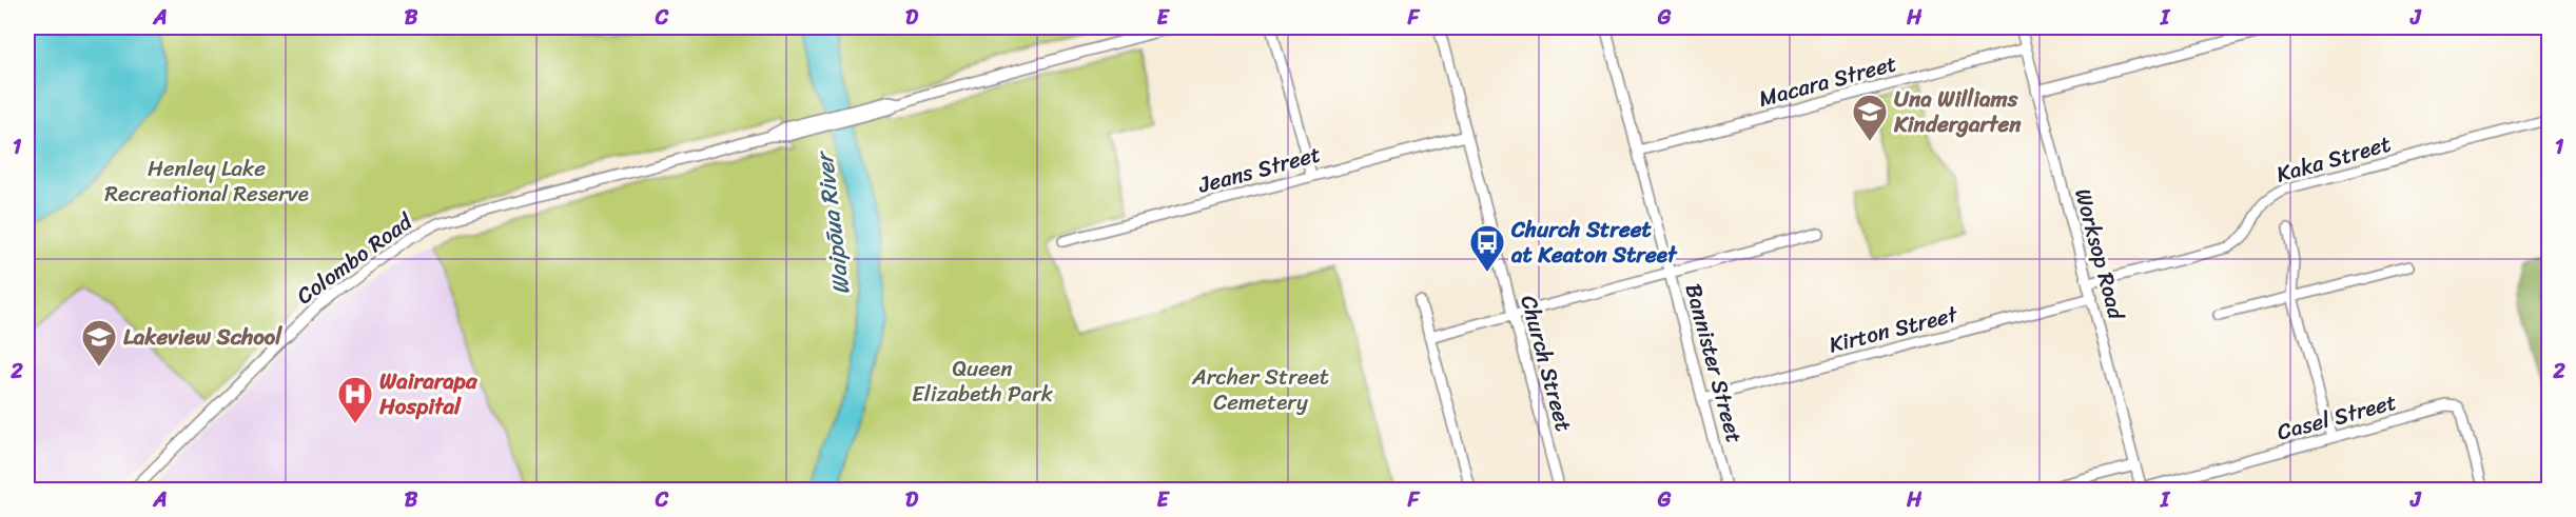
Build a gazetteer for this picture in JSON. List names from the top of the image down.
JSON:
{
  "streets": {
    "street": [
      "Macara Street",
      "Kaka Street",
      "Jeans Street",
      "Worksop Road",
      "Colombo Road",
      "Kirton Street",
      "Church Street",
      "Bannister Street",
      "Casel Street"
    ]
  },
  "crossings": [
    ["Macara Street", "Worksop Road"],
    ["Macara Street", "Bannister Street"],
    ["Kaka Street", "Worksop Road"],
    ["Jeans Street", "Church Street"],
    ["Worksop Road", "Kirton Street"],
    ["Worksop Road", "Casel Street"],
    ["Kirton Street", "Bannister Street"]
  ],
  "water": ["Waipōua River"],
  "parks": ["Henley Lake Recreational Reserve", "Queen Elizabeth Park", "Archer Street Cemetery"],
  "places": {
    "school or university": ["Una Williams Kindergarten", "Lakeview School"],
    "bus stop": ["Church Street at Keaton Street"],
    "hospital": ["Wairarapa Hospital"]
  },
  "grid": {
    "columns": [
      "A",
      "B",
      "C",
      "D",
      "E",
      "F",
      "G",
      "H",
      "I",
      "J"
    ],
    "rows": ["1", "2"]
  }
}
